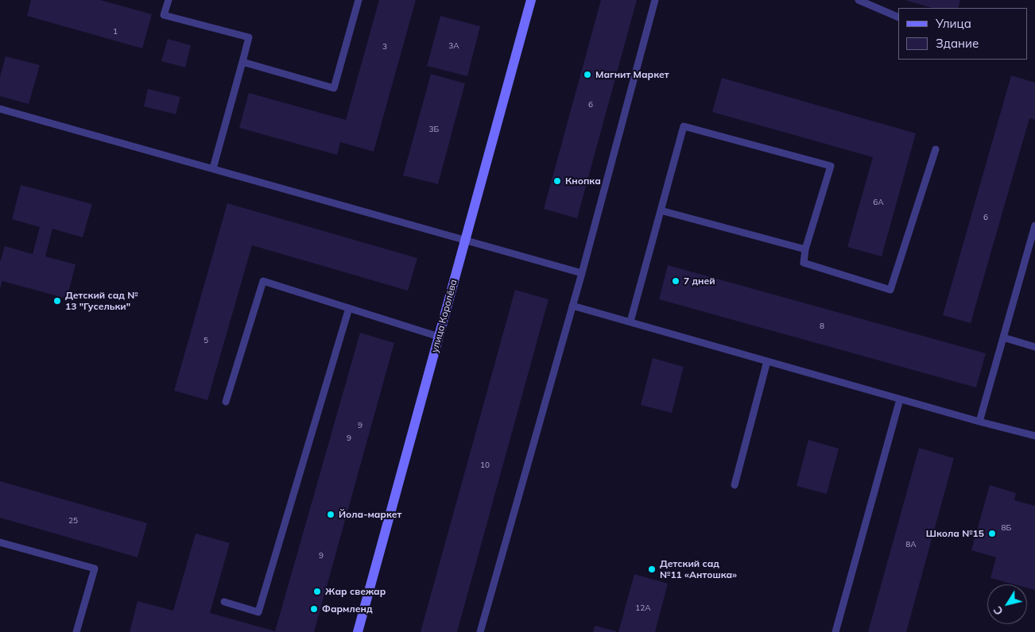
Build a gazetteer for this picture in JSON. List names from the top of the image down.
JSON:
{
  "streets": {
    "street": ["улица Королёва"]
  },
  "places": [
    "Магнит Маркет",
    "Кнопка",
    "7 дней",
    "Детский сад № 13 \"Гусельки\"",
    "Йола-маркет",
    "Школа №15",
    "Детский сад №11 «Антошка»",
    "Жар свежар",
    "Фармленд"
  ],
  "house_numbers": [
    "1",
    "3А",
    "3",
    "6",
    "3Б",
    "6А",
    "6",
    "8",
    "5",
    "9",
    "9",
    "10",
    "25",
    "8Б",
    "8А",
    "9",
    "12А"
  ],
  "legend": ["Улица", "Здание"],
  "north": "bottom left"
}
